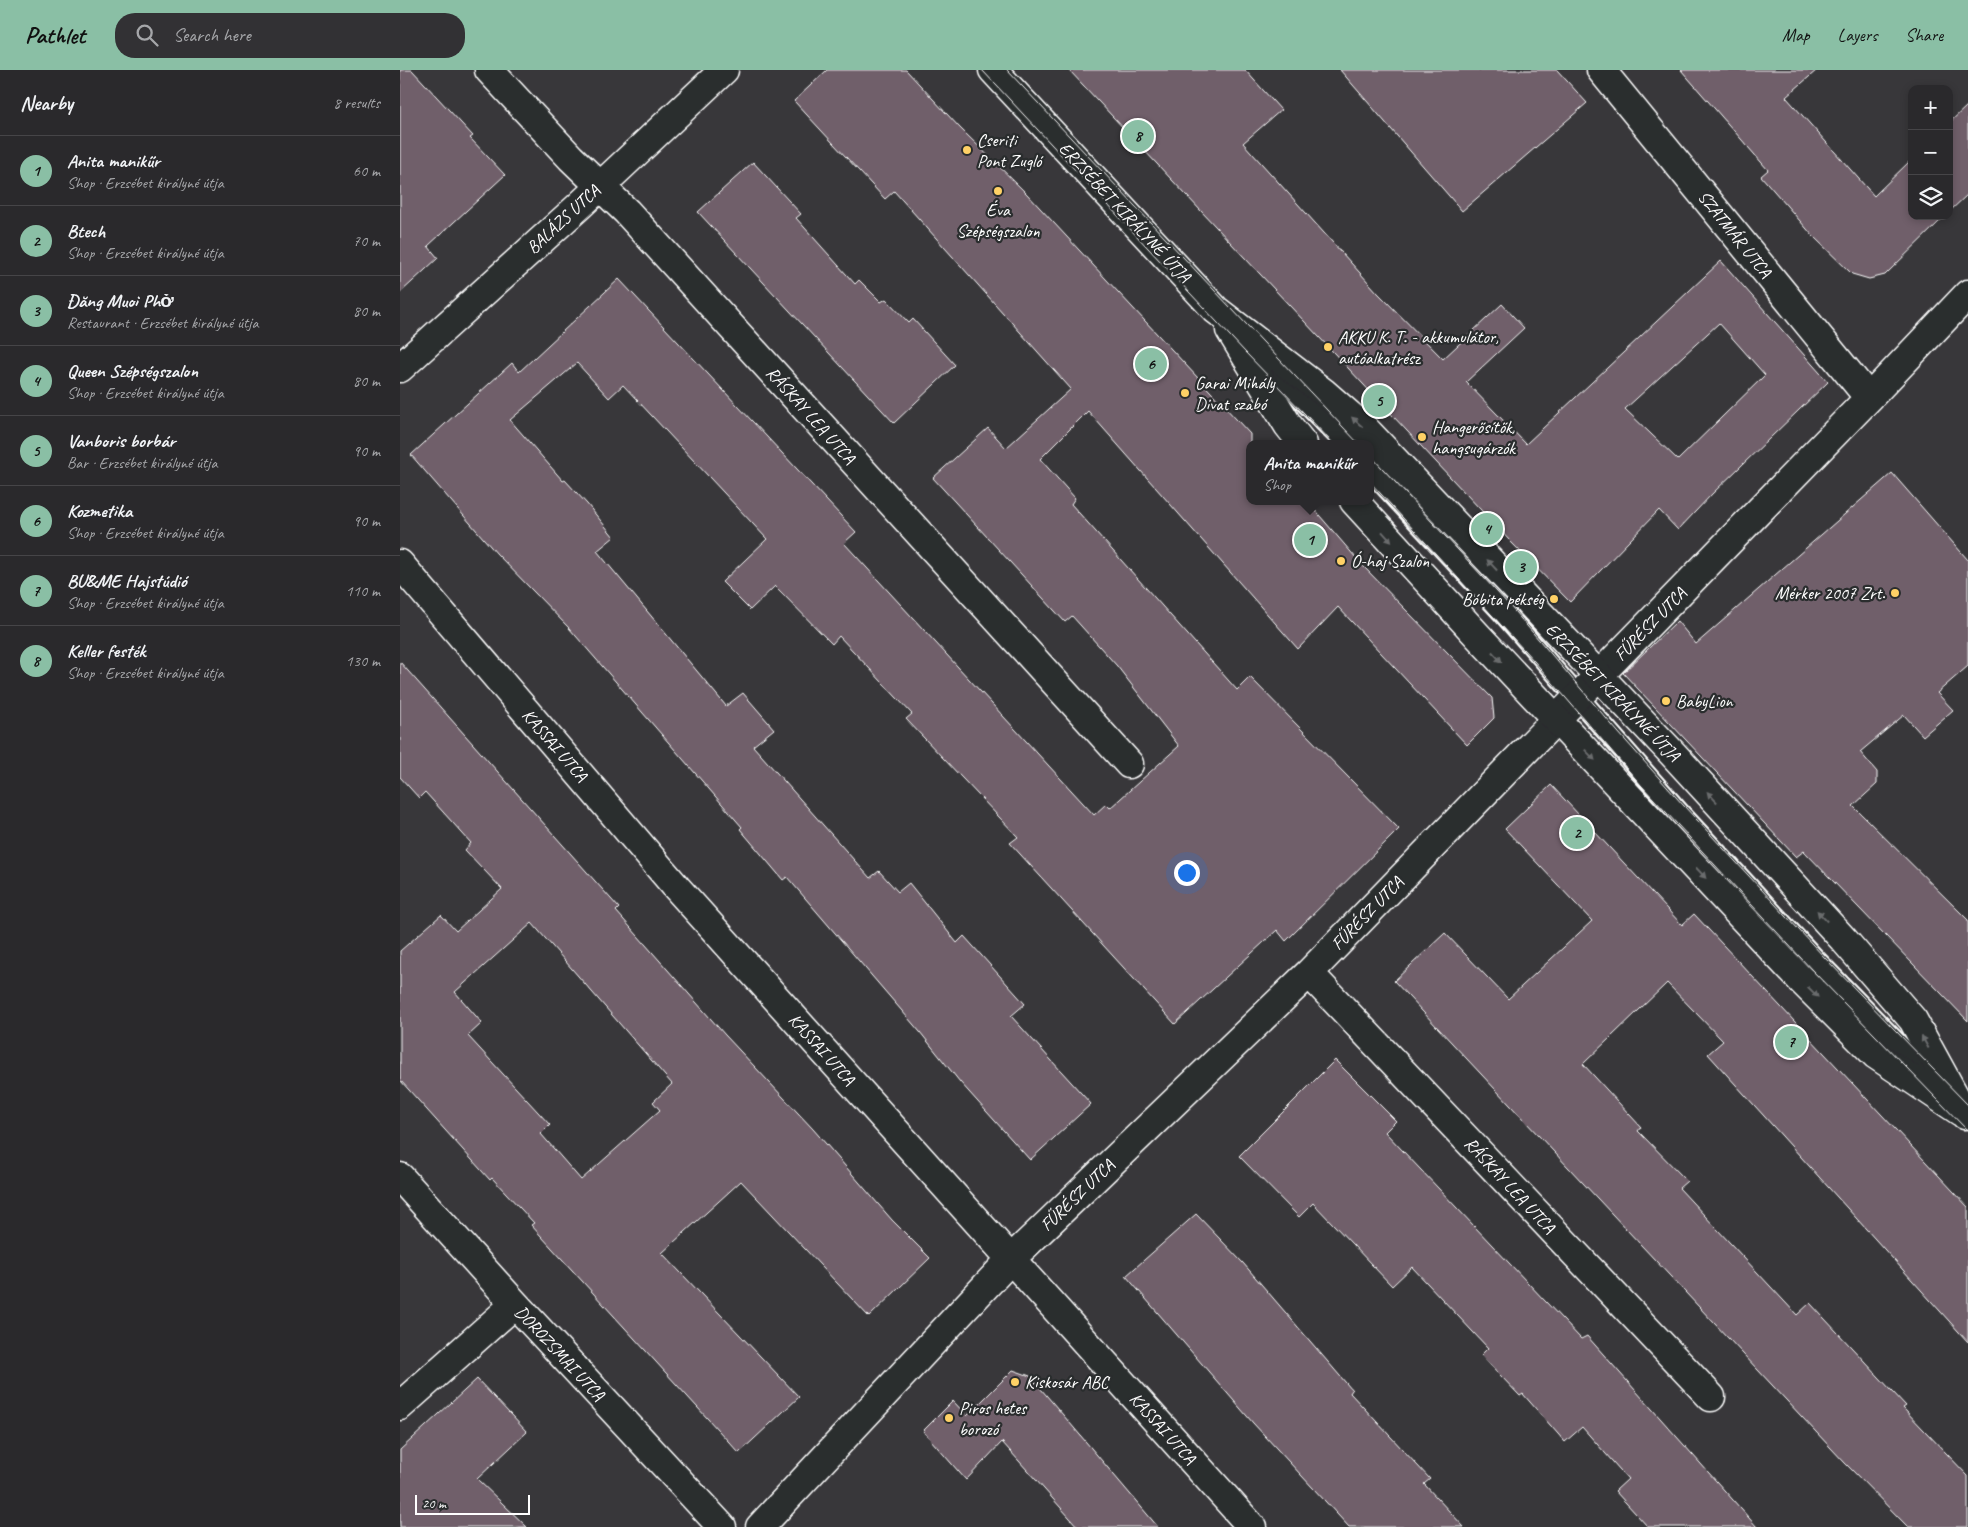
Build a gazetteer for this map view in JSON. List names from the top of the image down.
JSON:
{
  "streets": {
    "street": [
      "ERZSÉBET KIRÁLYNÉ ÚTJA",
      "BALÁZS UTCA",
      "SZATMÁR UTCA",
      "RÁSKAY LEA UTCA",
      "FŰRÉSZ UTCA",
      "KASSAI UTCA",
      "DOROZSMAI UTCA"
    ]
  },
  "crossings": [
    ["ERZSÉBET KIRÁLYNÉ ÚTJA", "FŰRÉSZ UTCA"],
    ["BALÁZS UTCA", "RÁSKAY LEA UTCA"],
    ["SZATMÁR UTCA", "FŰRÉSZ UTCA"],
    ["RÁSKAY LEA UTCA", "FŰRÉSZ UTCA"],
    ["FŰRÉSZ UTCA", "KASSAI UTCA"]
  ],
  "places": [
    "Cseriti Pont Zugló",
    "Éva Szépségszalon",
    "AKKU K. T. - akkumulátor, autóalkatrész",
    "Garai Mihály Divat szabó",
    "Hangerősítők, hangsugárzók",
    "Ó-haj Szalon",
    "Mérker 2007 Zrt.",
    "Bóbita pékség",
    "BabyLion",
    "Kiskosár ABC",
    "Piros hetes borozó"
  ],
  "scale_bar": "20 m",
  "page": {
    "header": "Pathlet",
    "search": "Search here",
    "nav": ["Map", "Layers", "Share"],
    "heading": ["Nearby", "8 results"],
    "map_buttons": ["+", "−"],
    "pins": [
      "8",
      "6",
      "5",
      "4",
      "1",
      "3",
      "2",
      "7"
    ],
    "list": [
      {
        "mark": "1",
        "name": "Anita manikűr",
        "note": "Shop · Erzsébet királyné útja",
        "value": "60 m"
      },
      {
        "mark": "2",
        "name": "Btech",
        "note": "Shop · Erzsébet királyné útja",
        "value": "70 m"
      },
      {
        "mark": "3",
        "name": "Đăng Muoi Phở",
        "note": "Restaurant · Erzsébet királyné útja",
        "value": "80 m"
      },
      {
        "mark": "4",
        "name": "Queen Szépségszalon",
        "note": "Shop · Erzsébet királyné útja",
        "value": "80 m"
      },
      {
        "mark": "5",
        "name": "Vanboris borbár",
        "note": "Bar · Erzsébet királyné útja",
        "value": "90 m"
      },
      {
        "mark": "6",
        "name": "Kozmetika",
        "note": "Shop · Erzsébet királyné útja",
        "value": "90 m"
      },
      {
        "mark": "7",
        "name": "BU&ME Hajstúdió",
        "note": "Shop · Erzsébet királyné útja",
        "value": "110 m"
      },
      {
        "mark": "8",
        "name": "Keller festék",
        "note": "Shop · Erzsébet királyné útja",
        "value": "130 m"
      }
    ],
    "popup": ["Anita manikűr", "Shop"],
    "scale": "20 m"
  }
}
